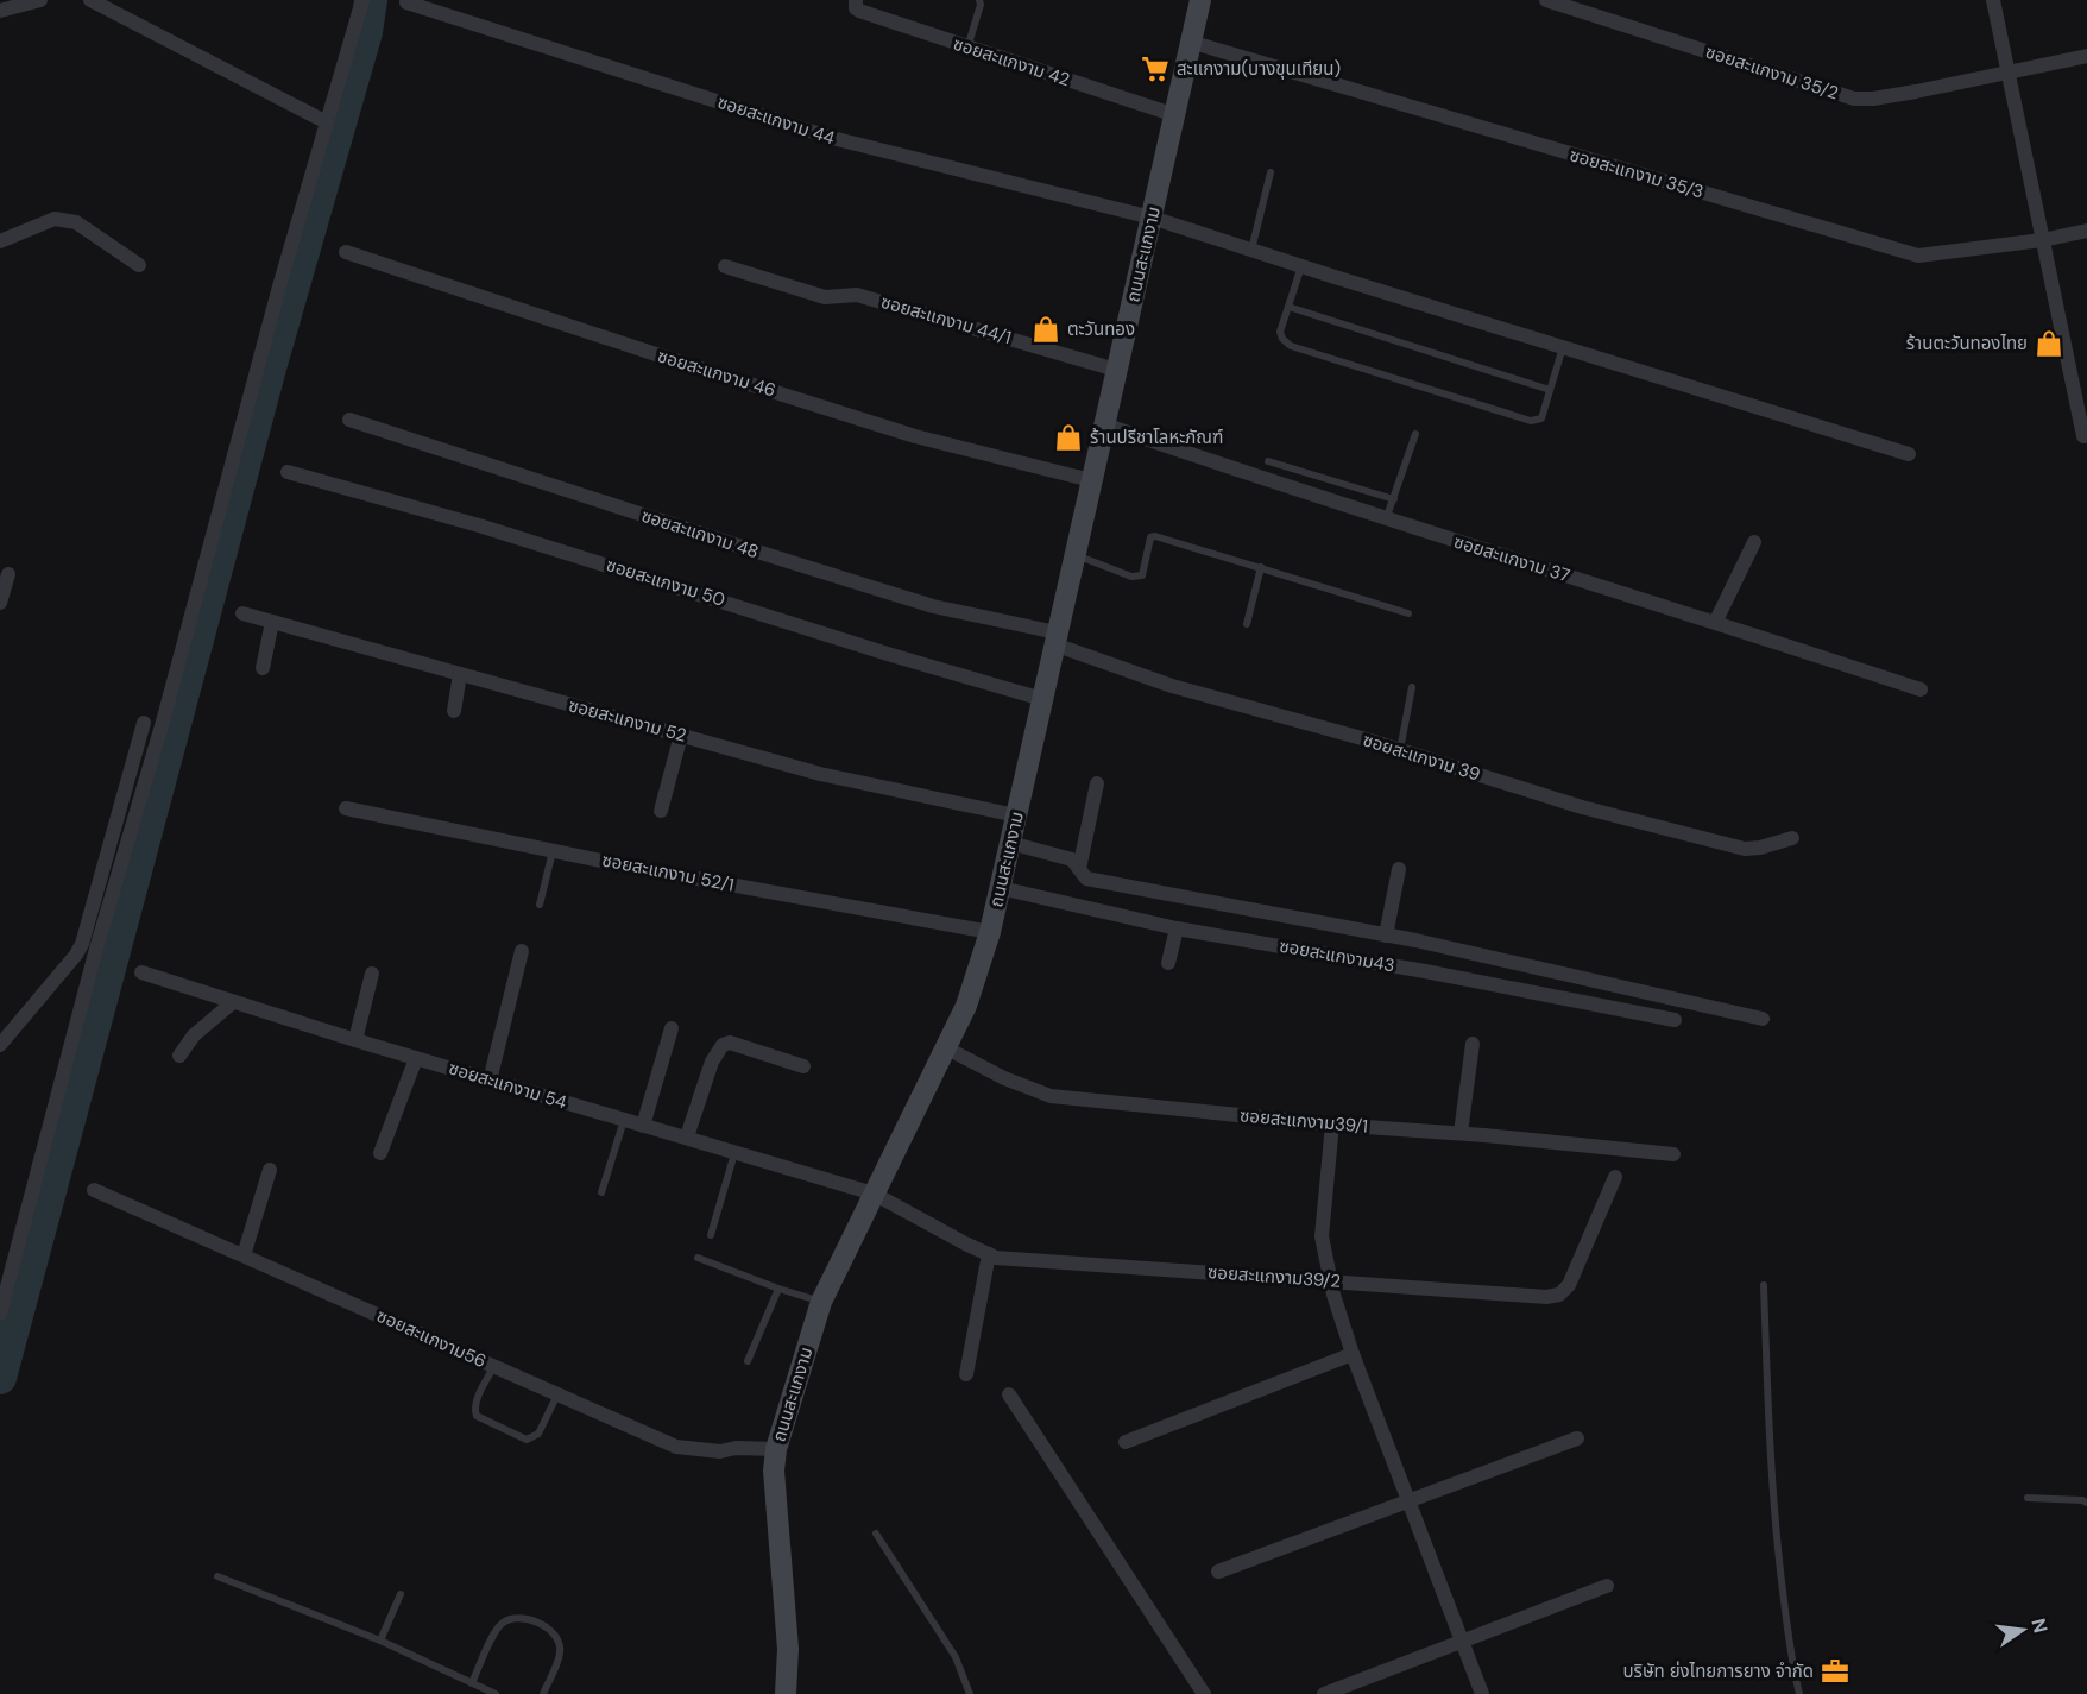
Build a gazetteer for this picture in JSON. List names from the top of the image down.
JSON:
{
  "streets": {
    "street": [
      "ซอยสะแกงาม 42",
      "ซอยสะแกงาม 35/2",
      "ซอยสะแกงาม 44",
      "ซอยสะแกงาม 35/3",
      "ถนนสะแกงาม",
      "ซอยสะแกงาม 44/1",
      "ซอยสะแกงาม 46",
      "ซอยสะแกงาม 48",
      "ซอยสะแกงาม 37",
      "ซอยสะแกงาม 50",
      "ซอยสะแกงาม 52",
      "ซอยสะแกงาม 39",
      "ซอยสะแกงาม 52/1",
      "ซอยสะแกงาม43",
      "ซอยสะแกงาม 54",
      "ซอยสะแกงาม39/1",
      "ซอยสะแกงาม39/2",
      "ซอยสะแกงาม56"
    ]
  },
  "crossings": [
    ["ซอยสะแกงาม 42", "ถนนสะแกงาม"],
    ["ซอยสะแกงาม 44", "ถนนสะแกงาม"],
    ["ซอยสะแกงาม 35/3", "ถนนสะแกงาม"],
    ["ถนนสะแกงาม", "ซอยสะแกงาม 44/1"],
    ["ถนนสะแกงาม", "ซอยสะแกงาม 46"],
    ["ถนนสะแกงาม", "ซอยสะแกงาม 48"],
    ["ถนนสะแกงาม", "ซอยสะแกงาม 37"],
    ["ถนนสะแกงาม", "ซอยสะแกงาม 50"],
    ["ถนนสะแกงาม", "ซอยสะแกงาม 52"],
    ["ถนนสะแกงาม", "ซอยสะแกงาม 39"],
    ["ถนนสะแกงาม", "ซอยสะแกงาม 52/1"],
    ["ถนนสะแกงาม", "ซอยสะแกงาม43"],
    ["ถนนสะแกงาม", "ซอยสะแกงาม 54"],
    ["ถนนสะแกงาม", "ซอยสะแกงาม39/1"],
    ["ถนนสะแกงาม", "ซอยสะแกงาม39/2"],
    ["ถนนสะแกงาม", "ซอยสะแกงาม56"],
    ["ซอยสะแกงาม 48", "ซอยสะแกงาม 39"],
    ["ซอยสะแกงาม 54", "ซอยสะแกงาม39/2"]
  ],
  "places": {
    "supermarket": ["สะแกงาม(บางขุนเทียน)"],
    "shop": ["ตะวันทอง", "ร้านตะวันทองไทย", "ร้านปรีชาโลหะภัณฑ์"],
    "office": ["บริษัท ย่งไทยการยาง จำกัด"]
  },
  "north": "right"
}
